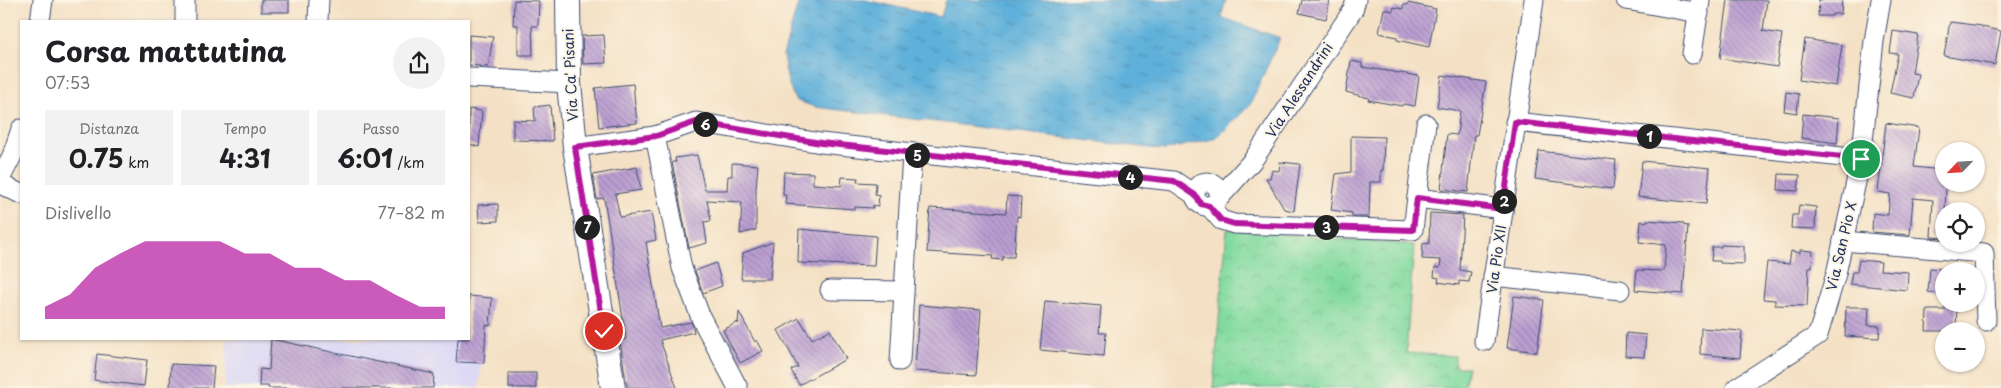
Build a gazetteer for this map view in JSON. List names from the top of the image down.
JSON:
{
  "streets": {
    "main road": ["Via Ca' Pisani"],
    "street": ["Via Alessandrini", "Via San Pio X", "Via Pio XII"]
  },
  "north": "bottom left",
  "page": {
    "heading": ["Corsa mattutina", "07:53"],
    "stats": [
      ["Distanza", "0.75 km"],
      ["Tempo", "4:31"],
      ["Passo", "6:01 /km"]
    ],
    "pins": [
      "6",
      "1",
      "5",
      "4",
      "2",
      "3",
      "7"
    ],
    "map_buttons": ["+", "−"],
    "chart": ["Dislivello", "77–82 m"]
  }
}
